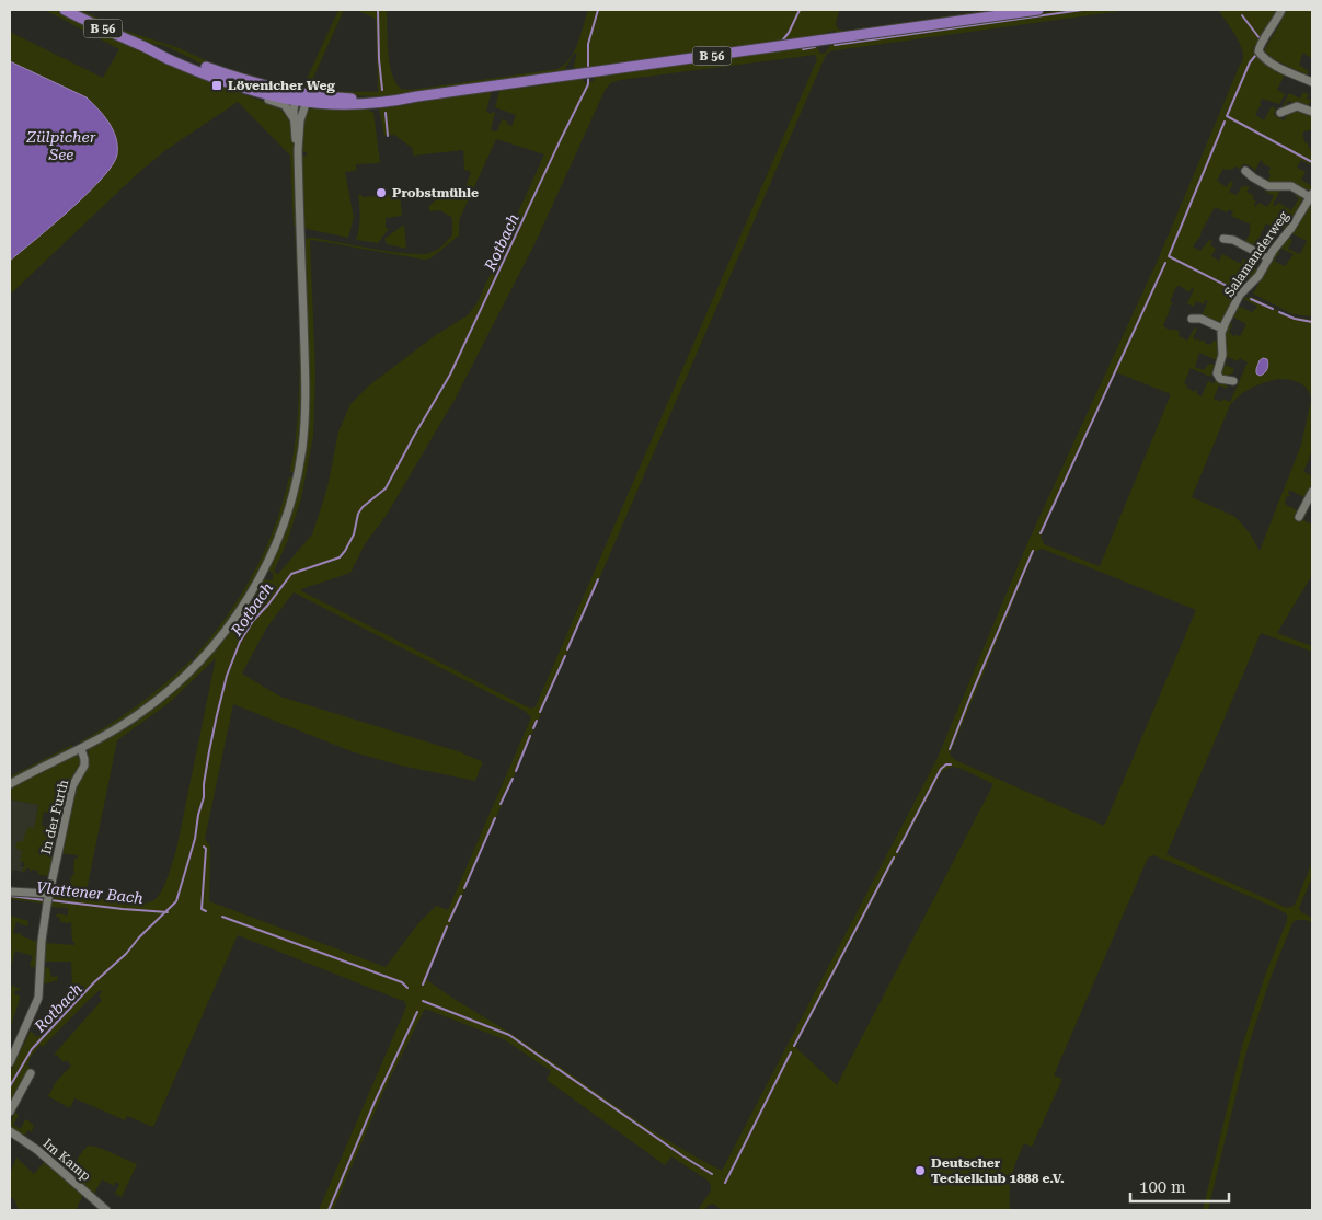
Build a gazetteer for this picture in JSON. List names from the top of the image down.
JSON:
{
  "streets": {
    "main road": ["B 56"],
    "street": ["Salamanderweg", "In der Furth", "Im Kamp"]
  },
  "water": ["Zülpicher See", "Rotbach", "Vlattener Bach"],
  "places": {
    "transit": ["Lövenicher Weg"],
    "other": ["Probstmühle", "Deutscher Teckelklub 1888 e.V."]
  },
  "scale_bar": "100 m"
}
